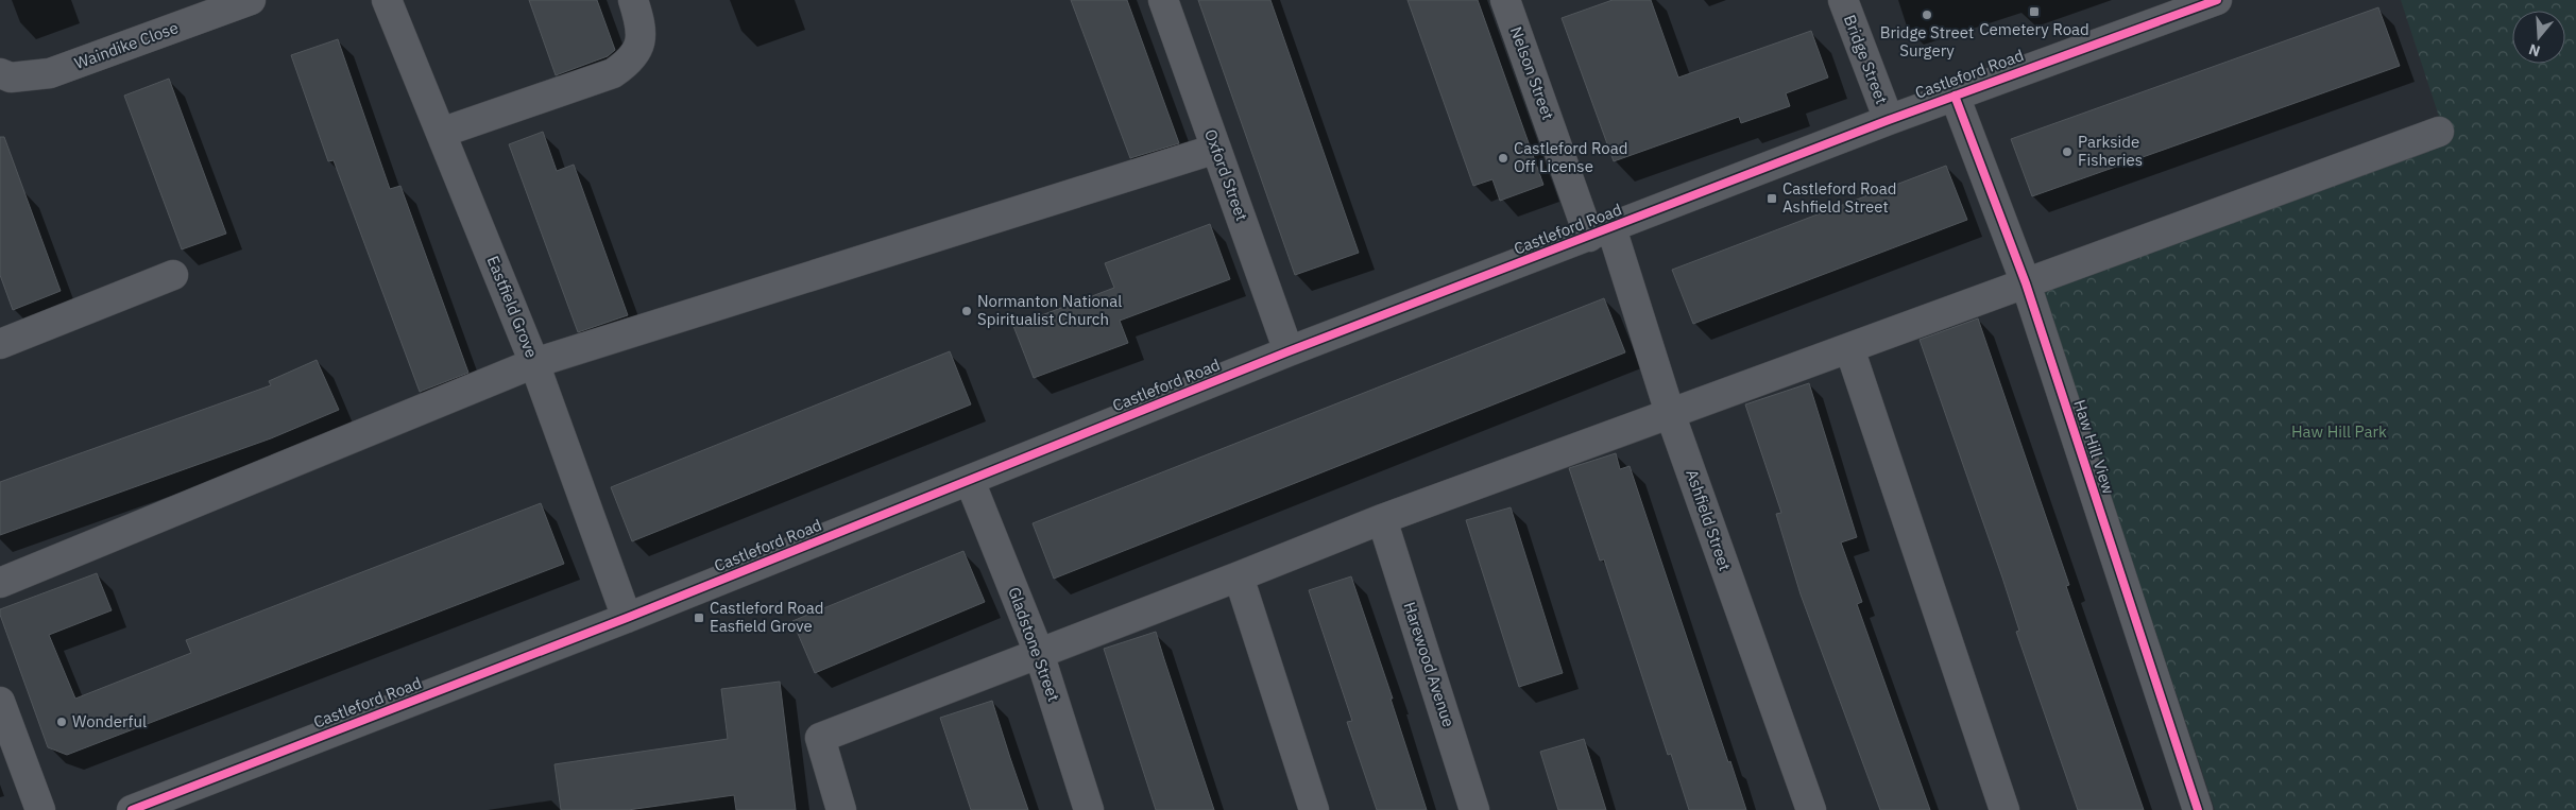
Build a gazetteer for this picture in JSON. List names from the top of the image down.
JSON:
{
  "streets": {
    "street": [
      "Waindike Close",
      "Bridge Street",
      "Nelson Street",
      "Castleford Road",
      "Oxford Street",
      "Eastfield Grove",
      "Haw Hill View",
      "Ashfield Street",
      "Gladstone Street",
      "Harewood Avenue"
    ]
  },
  "crossings": [
    ["Bridge Street", "Castleford Road"],
    ["Nelson Street", "Castleford Road"],
    ["Nelson Street", "Ashfield Street"],
    ["Castleford Road", "Oxford Street"],
    ["Castleford Road", "Eastfield Grove"],
    ["Castleford Road", "Haw Hill View"],
    ["Castleford Road", "Ashfield Street"],
    ["Castleford Road", "Gladstone Street"]
  ],
  "parks": ["Haw Hill Park"],
  "places": {
    "transit": ["Cemetery Road", "Castleford Road Ashfield Street", "Castleford Road Easfield Grove"],
    "other": [
      "Bridge Street Surgery",
      "Parkside Fisheries",
      "Castleford Road Off License",
      "Normanton National Spiritualist Church",
      "Wonderful"
    ]
  },
  "north": "bottom"
}
